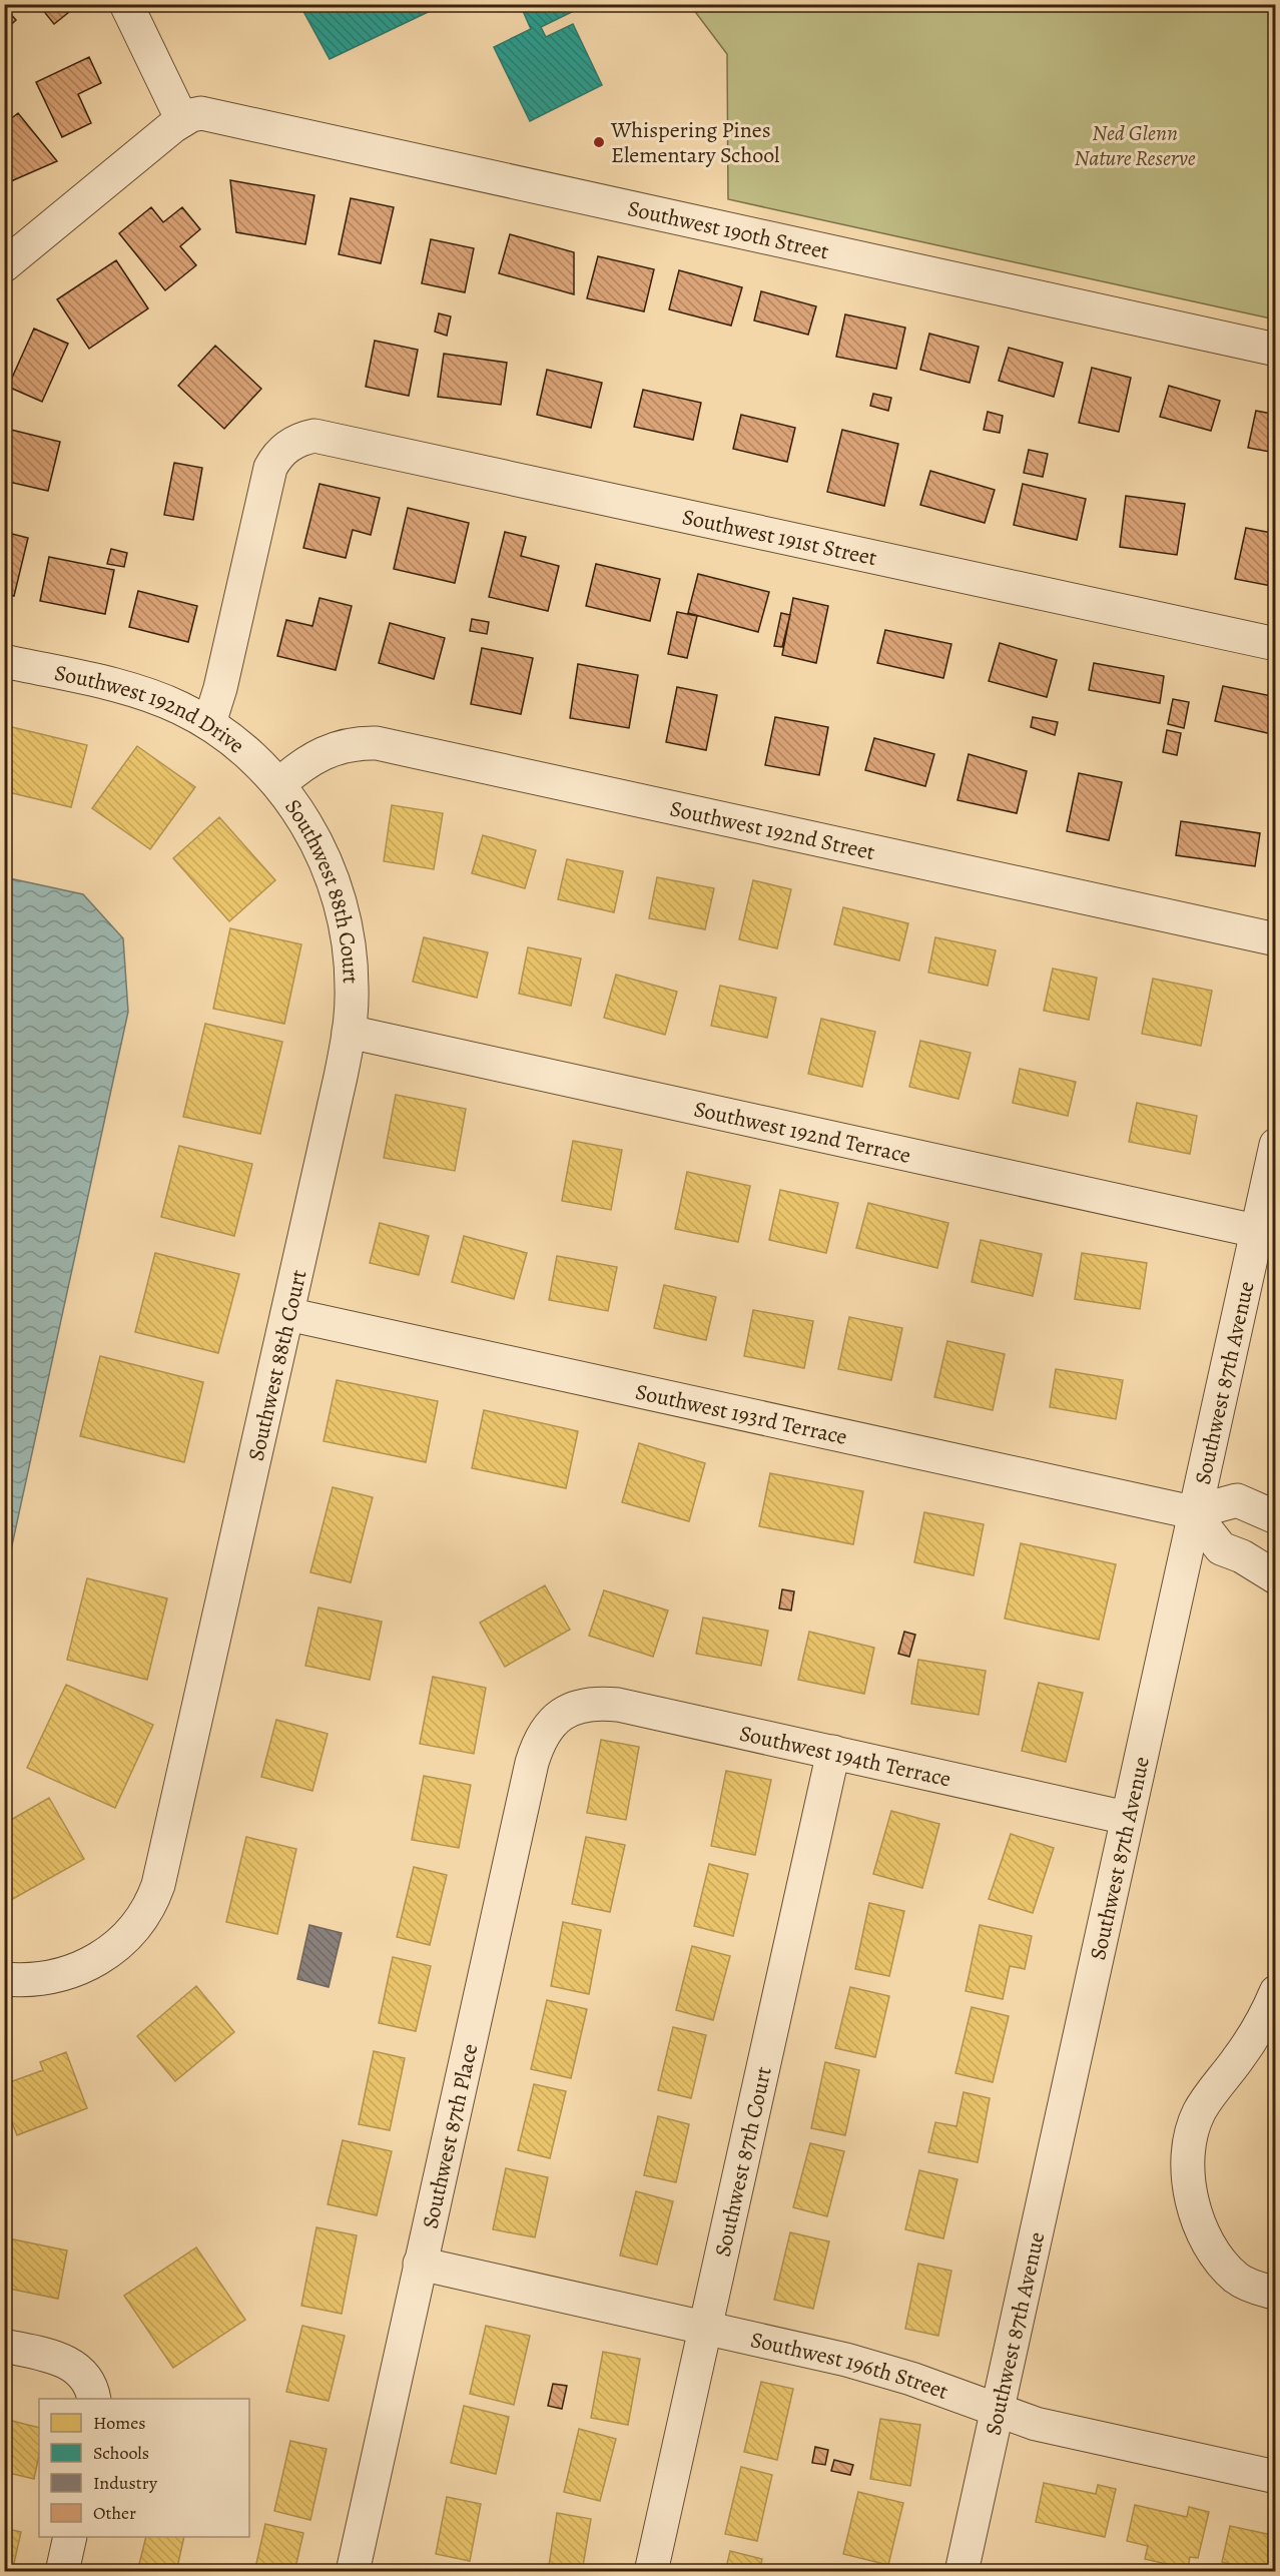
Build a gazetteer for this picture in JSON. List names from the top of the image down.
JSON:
{
  "streets": {
    "street": [
      "Southwest 190th Street",
      "Southwest 191st Street",
      "Southwest 192nd Drive",
      "Southwest 192nd Street",
      "Southwest 88th Court",
      "Southwest 192nd Terrace",
      "Southwest 87th Avenue",
      "Southwest 193rd Terrace",
      "Southwest 194th Terrace",
      "Southwest 87th Place",
      "Southwest 87th Court",
      "Southwest 196th Street"
    ]
  },
  "crossings": [
    ["Southwest 191st Street", "Southwest 192nd Drive"],
    ["Southwest 192nd Drive", "Southwest 192nd Street"],
    ["Southwest 192nd Drive", "Southwest 88th Court"],
    ["Southwest 192nd Street", "Southwest 88th Court"],
    ["Southwest 88th Court", "Southwest 192nd Terrace"],
    ["Southwest 88th Court", "Southwest 193rd Terrace"],
    ["Southwest 192nd Terrace", "Southwest 87th Avenue"],
    ["Southwest 87th Avenue", "Southwest 193rd Terrace"],
    ["Southwest 87th Avenue", "Southwest 194th Terrace"],
    ["Southwest 87th Avenue", "Southwest 196th Street"],
    ["Southwest 194th Terrace", "Southwest 87th Place"],
    ["Southwest 194th Terrace", "Southwest 87th Court"],
    ["Southwest 87th Place", "Southwest 196th Street"],
    ["Southwest 87th Court", "Southwest 196th Street"]
  ],
  "parks": ["Ned Glenn Nature Reserve"],
  "places": ["Whispering Pines Elementary School"],
  "legend": [
    "Homes",
    "Schools",
    "Industry",
    "Other"
  ]
}
